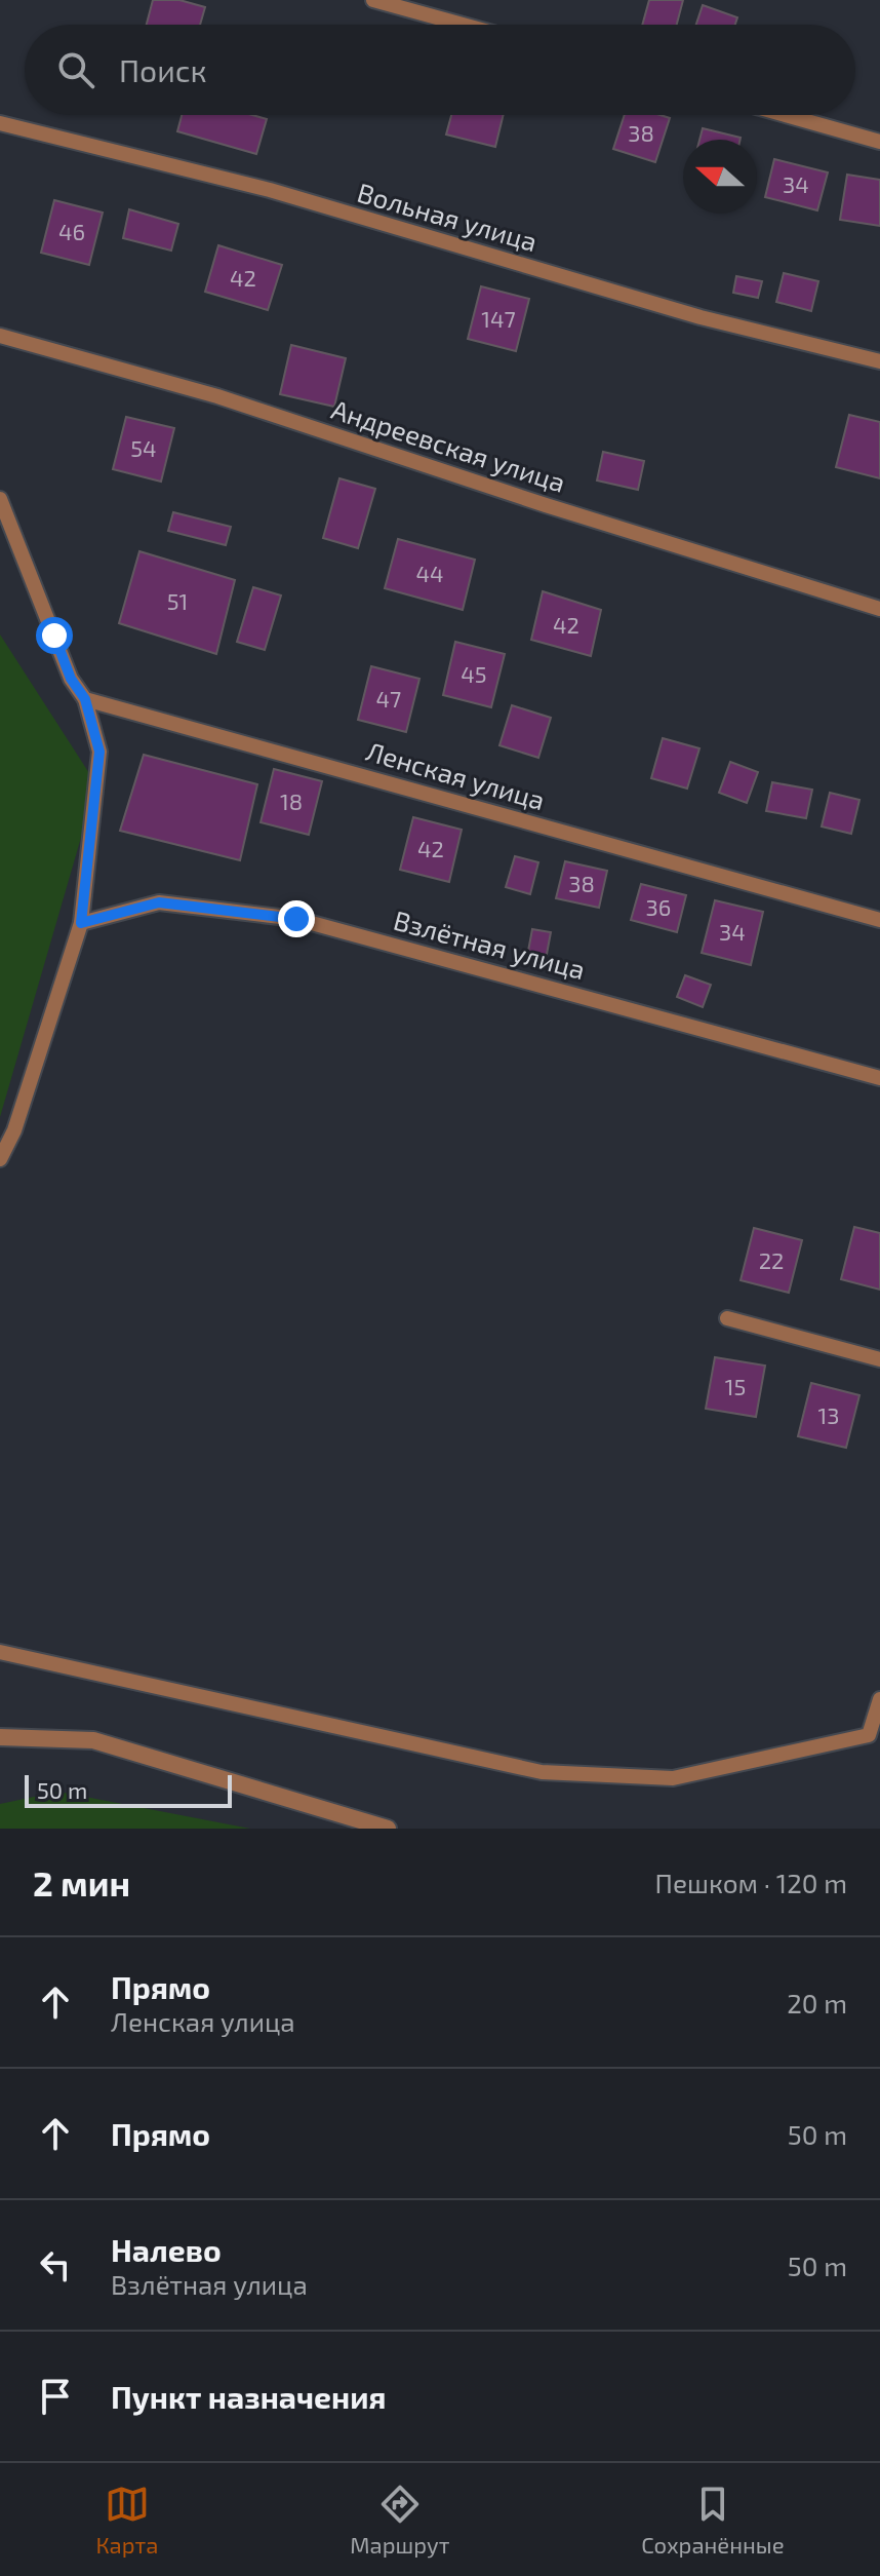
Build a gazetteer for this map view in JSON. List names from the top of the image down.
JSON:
{
  "streets": {
    "lane": [
      "Вольная улица",
      "Андреевская улица",
      "Ленская улица",
      "Взлётная улица"
    ]
  },
  "house_numbers": [
    "38",
    "34",
    "46",
    "42",
    "147",
    "54",
    "44",
    "51",
    "42",
    "45",
    "47",
    "18",
    "42",
    "38",
    "36",
    "34",
    "22",
    "15",
    "13"
  ],
  "scale_bar": "50 m",
  "north": "left",
  "page": {
    "search": "Поиск",
    "scale": "50 m",
    "heading": ["2 мин", "Пешком · 120 m"],
    "list": [
      ["Прямо", "Ленская улица", "20 m"],
      ["Прямо", "50 m"],
      ["Налево", "Взлётная улица", "50 m"],
      "Пункт назначения"
    ],
    "nav": ["Карта", "Маршрут", "Сохранённые"]
  }
}
